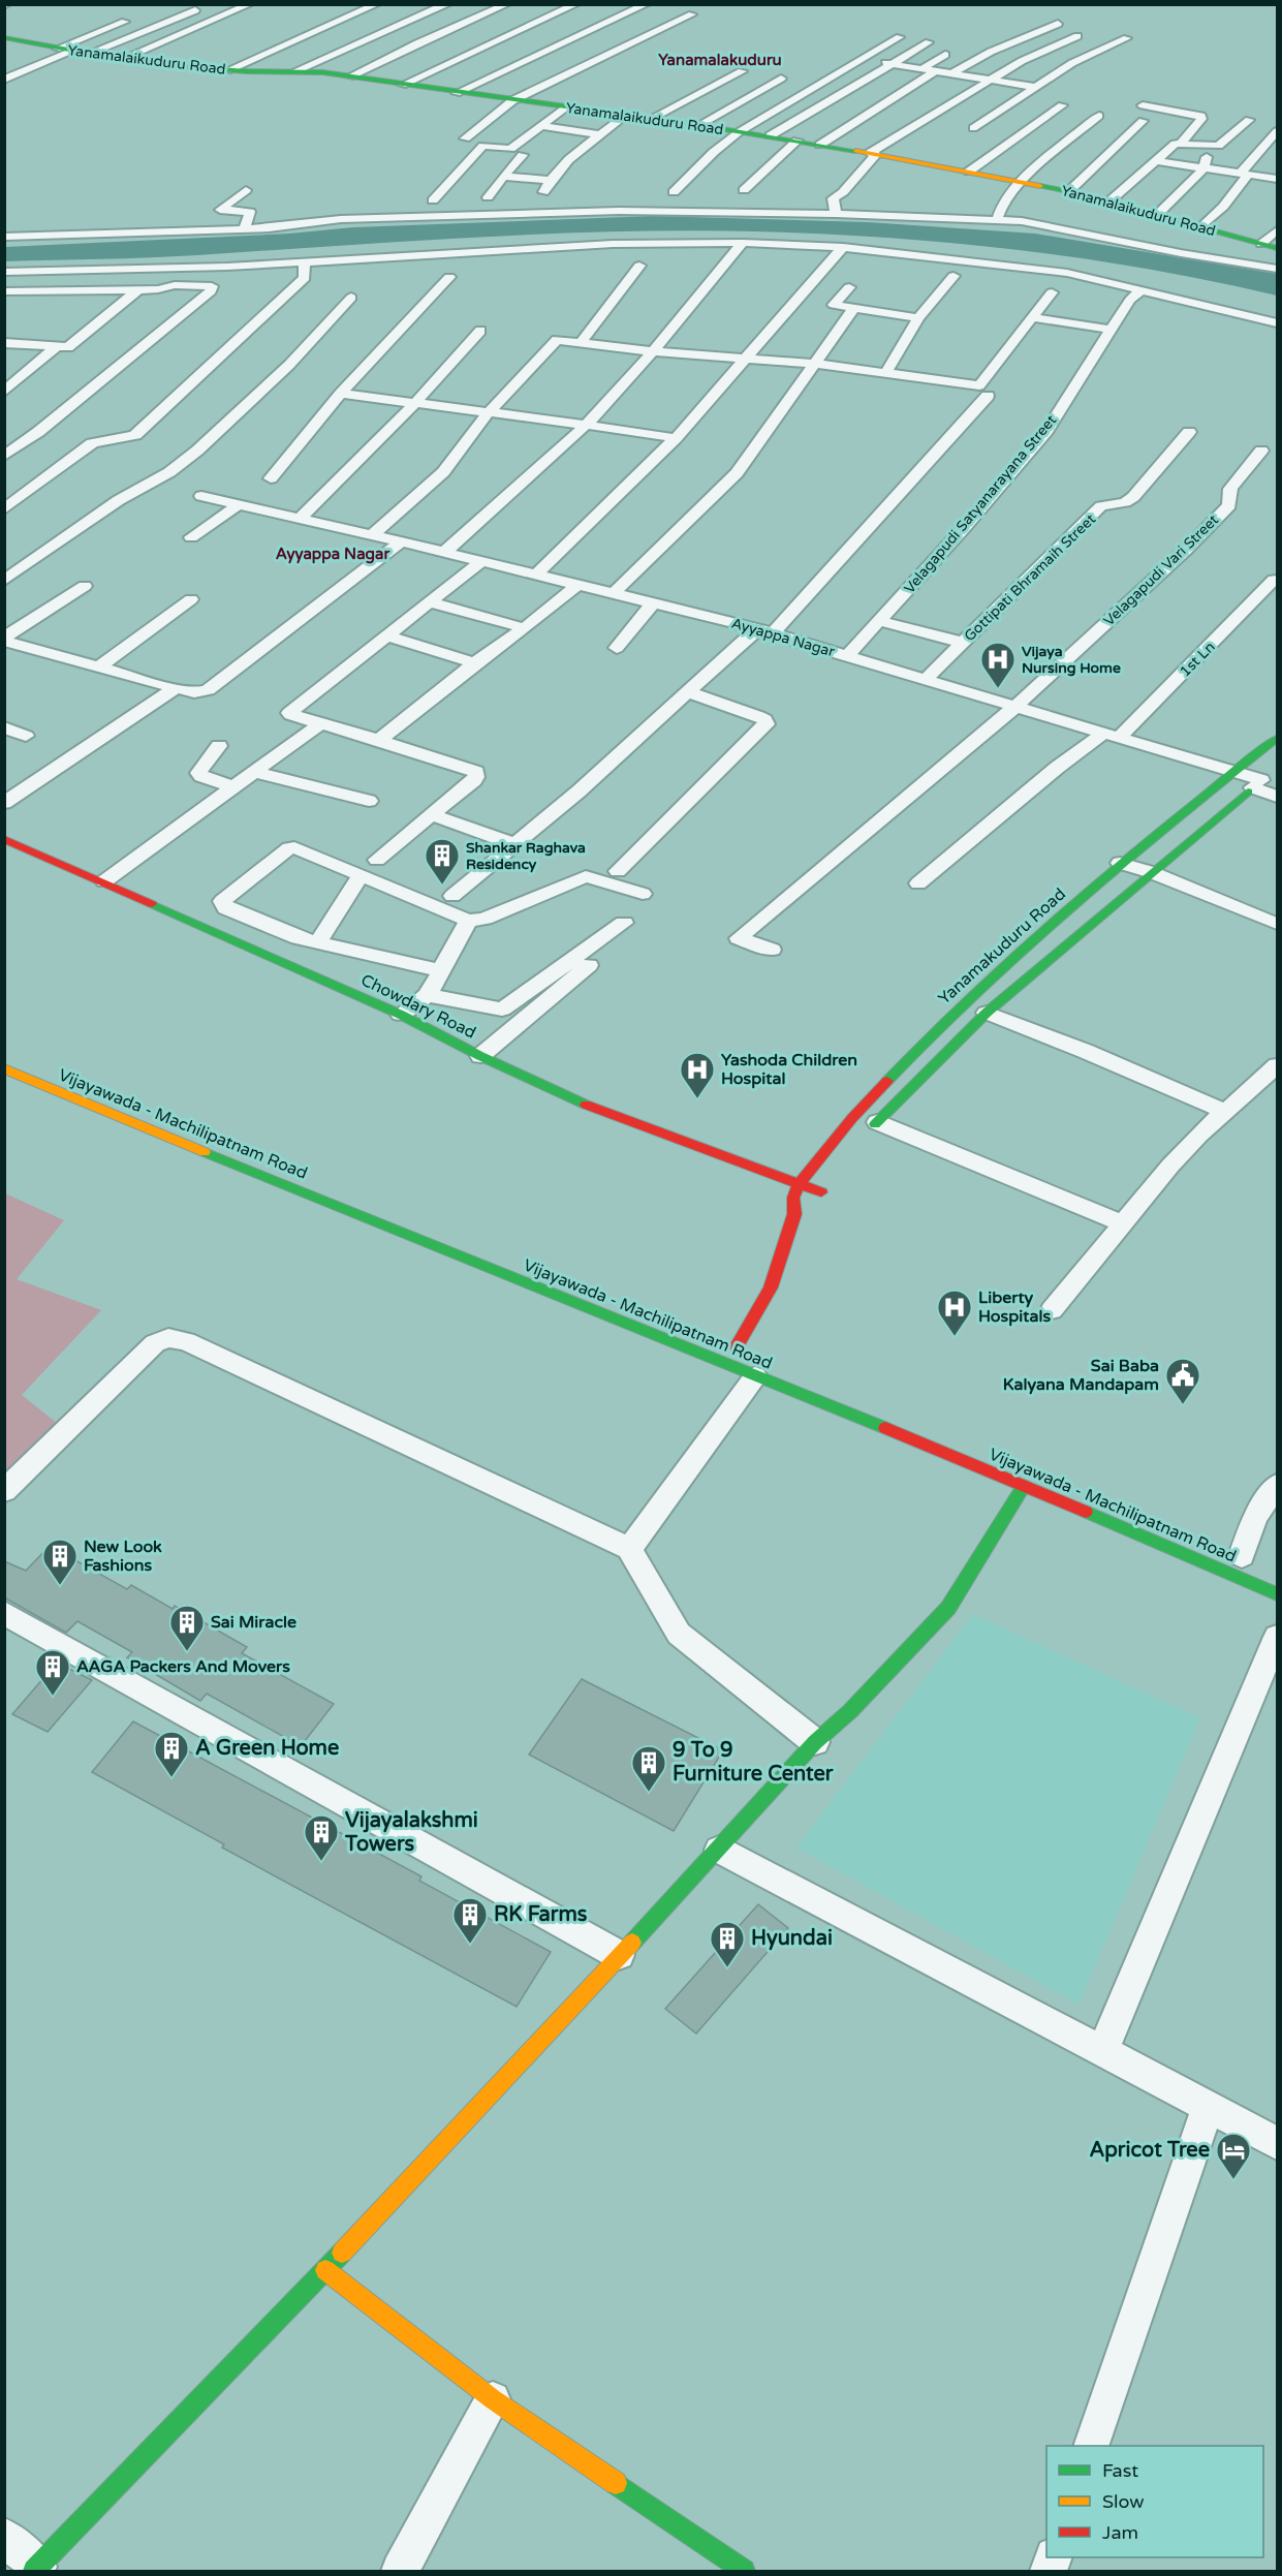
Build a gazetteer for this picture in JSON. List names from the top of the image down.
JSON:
{
  "streets": {
    "main road": [
      "Yanamalaikuduru Road",
      "Yanamakuduru Road",
      "Chowdary Road",
      "Vijayawada - Machilipatnam Road"
    ],
    "street": [
      "Velagapudi Satyanarayana Street",
      "Velagapudi Vari Street",
      "Gottipati Bhramaih Street",
      "Ayyappa Nagar",
      "1st Ln"
    ]
  },
  "crossings": [
    ["Velagapudi Satyanarayana Street", "Ayyappa Nagar"],
    ["Velagapudi Vari Street", "Ayyappa Nagar"],
    ["Gottipati Bhramaih Street", "Ayyappa Nagar"],
    ["Ayyappa Nagar", "1st Ln"],
    ["Ayyappa Nagar", "Yanamakuduru Road"],
    ["Yanamakuduru Road", "Chowdary Road"]
  ],
  "districts": ["Yanamalakuduru", "Ayyappa Nagar"],
  "places": {
    "hospital": ["Vijaya Nursing Home", "Yashoda Children Hospital", "Liberty Hospitals"],
    "building": [
      "Shankar Raghava Residency",
      "New Look Fashions",
      "Sai Miracle",
      "AAGA Packers And Movers",
      "A Green Home",
      "9 To 9 Furniture Center",
      "Vijayalakshmi Towers",
      "RK Farms",
      "Hyundai"
    ],
    "public building": ["Sai Baba Kalyana Mandapam"],
    "hotel": ["Apricot Tree"]
  },
  "legend": ["Fast", "Slow", "Jam"]
}
